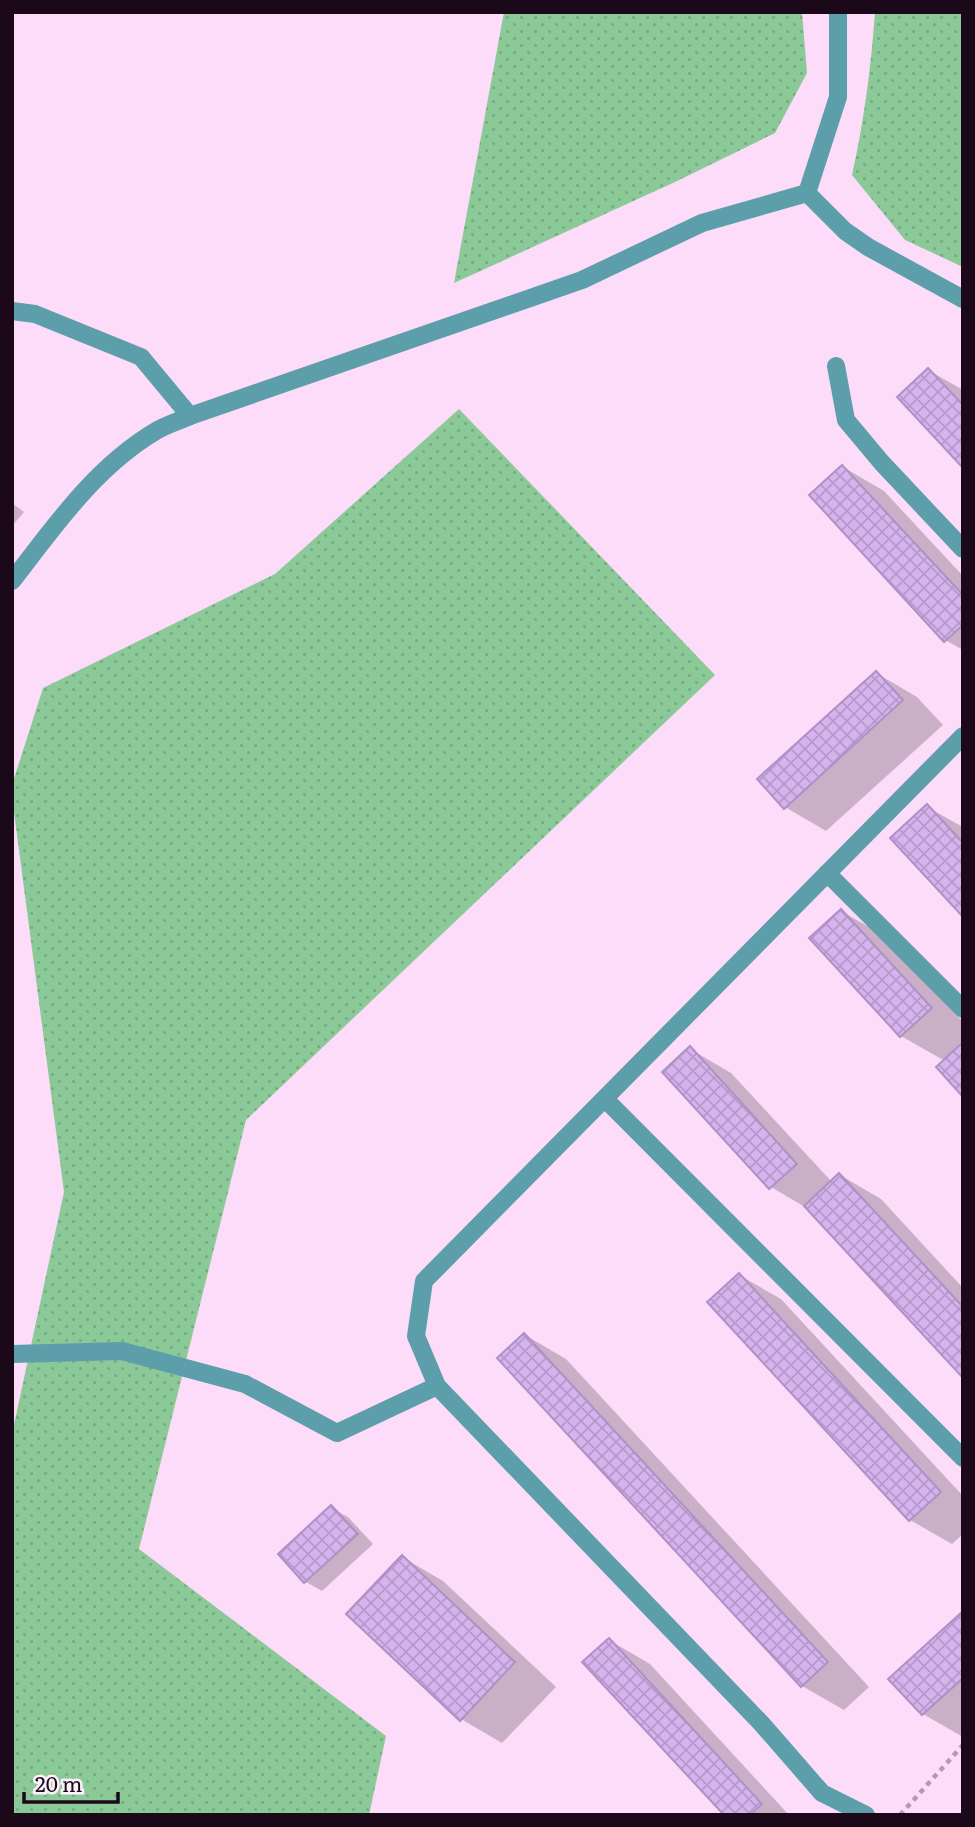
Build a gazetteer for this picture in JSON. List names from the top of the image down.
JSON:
{
  "scale_bar": "20 m"
}
